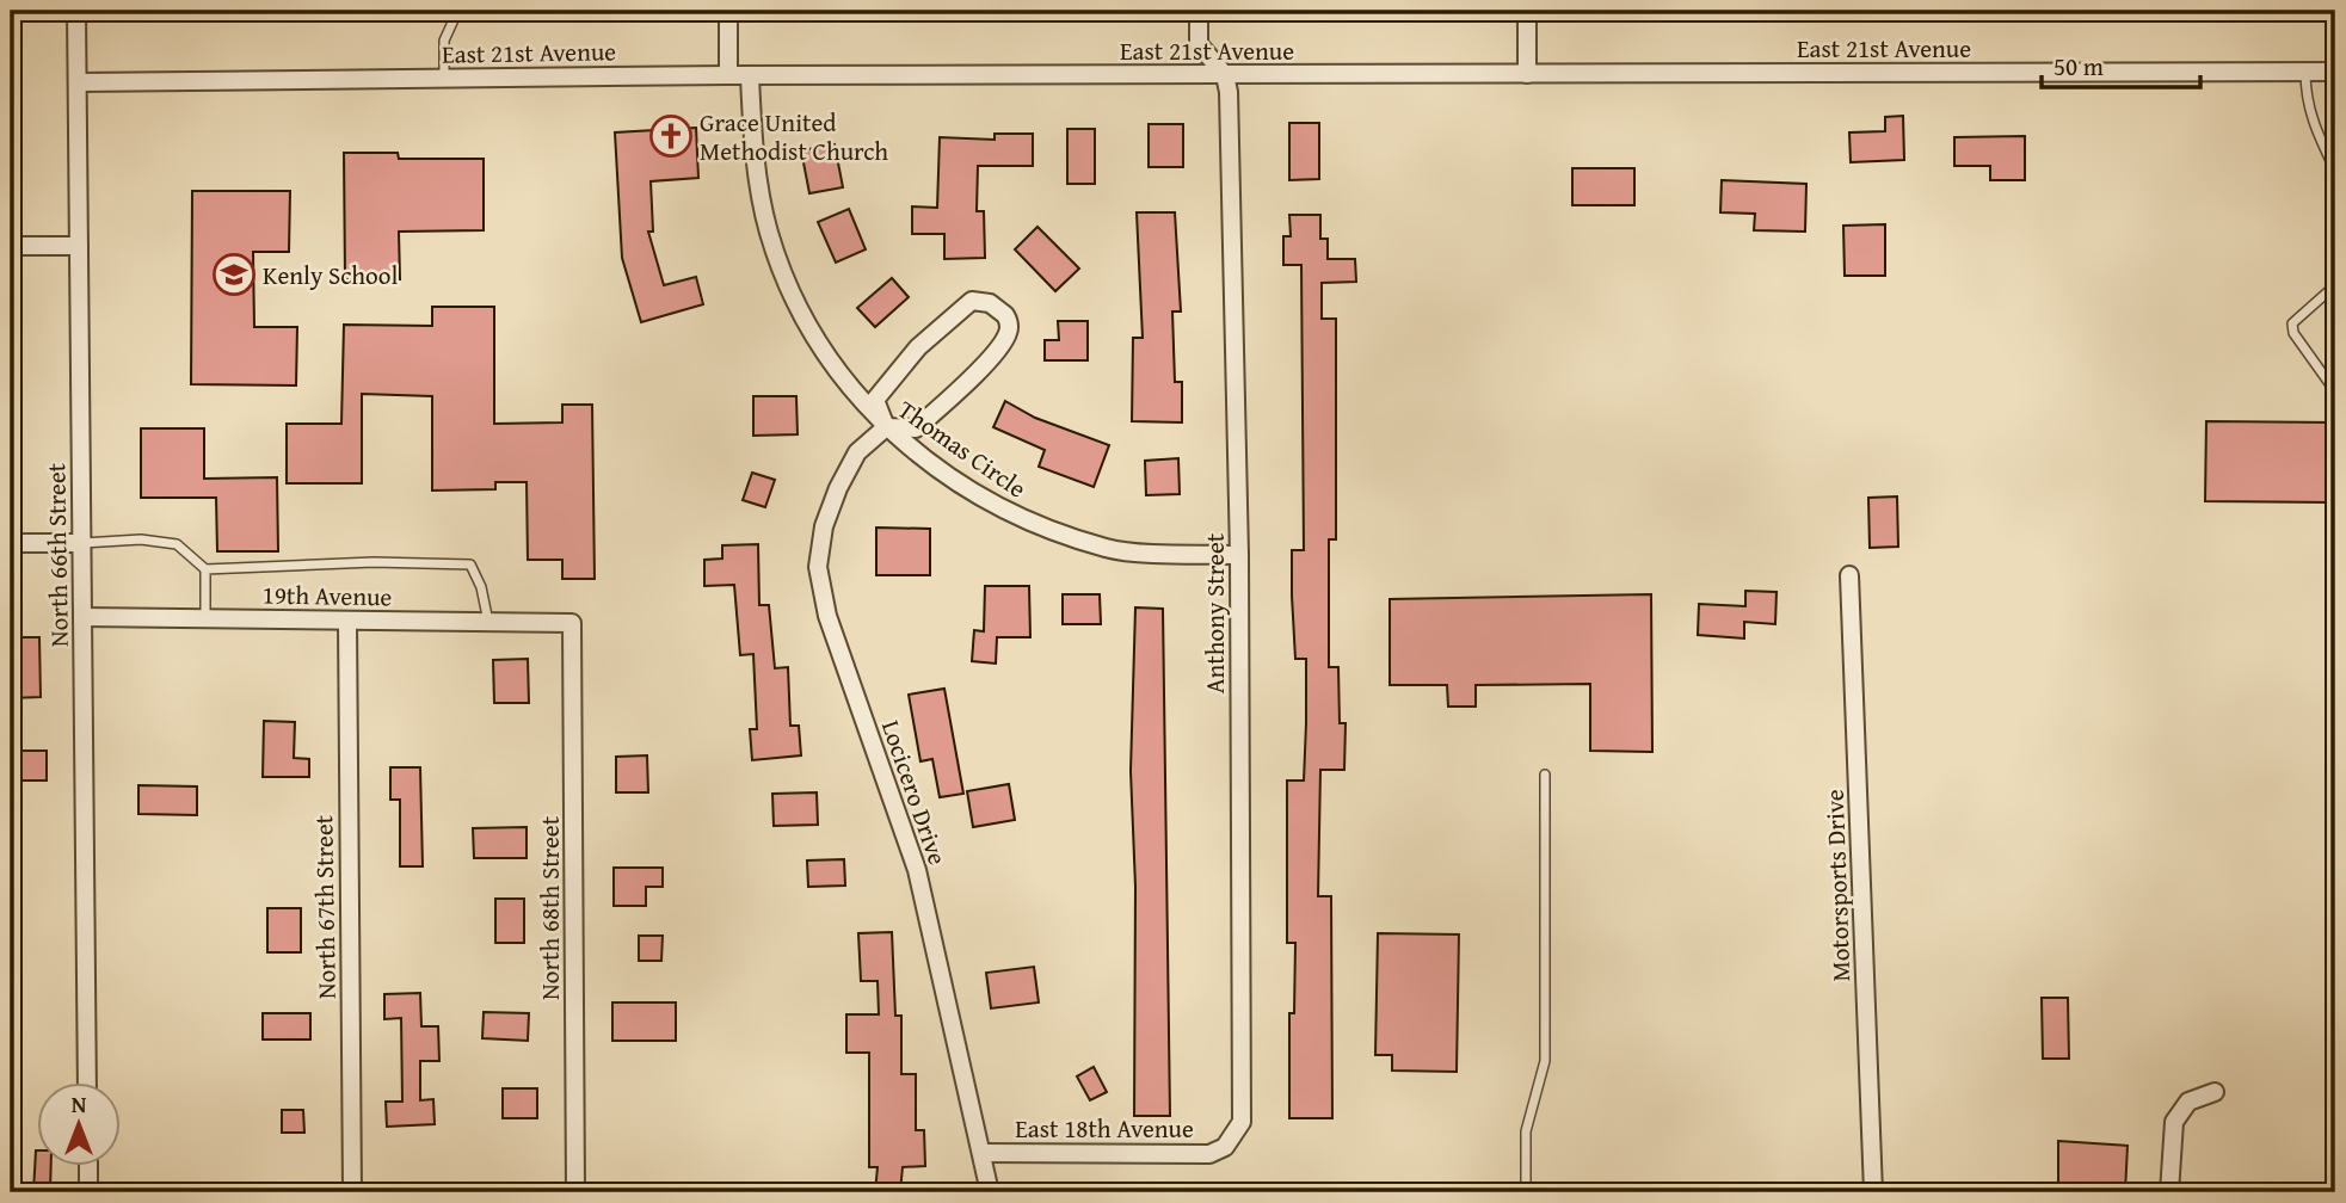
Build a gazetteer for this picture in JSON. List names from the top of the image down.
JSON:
{
  "streets": {
    "street": [
      "East 21st Avenue",
      "Thomas Circle",
      "North 66th Street",
      "19th Avenue",
      "Anthony Street",
      "Locicero Drive",
      "Motorsports Drive",
      "North 67th Street",
      "North 68th Street",
      "East 18th Avenue"
    ]
  },
  "crossings": [
    ["East 21st Avenue", "Thomas Circle"],
    ["East 21st Avenue", "North 66th Street"],
    ["East 21st Avenue", "Anthony Street"],
    ["Thomas Circle", "Anthony Street"],
    ["Thomas Circle", "Locicero Drive"],
    ["North 66th Street", "19th Avenue"],
    ["19th Avenue", "North 67th Street"],
    ["19th Avenue", "North 68th Street"],
    ["Anthony Street", "East 18th Avenue"],
    ["Locicero Drive", "East 18th Avenue"]
  ],
  "places": {
    "church": ["Grace United Methodist Church"],
    "school or university": ["Kenly School"]
  },
  "scale_bar": "50 m",
  "north": "top"
}
